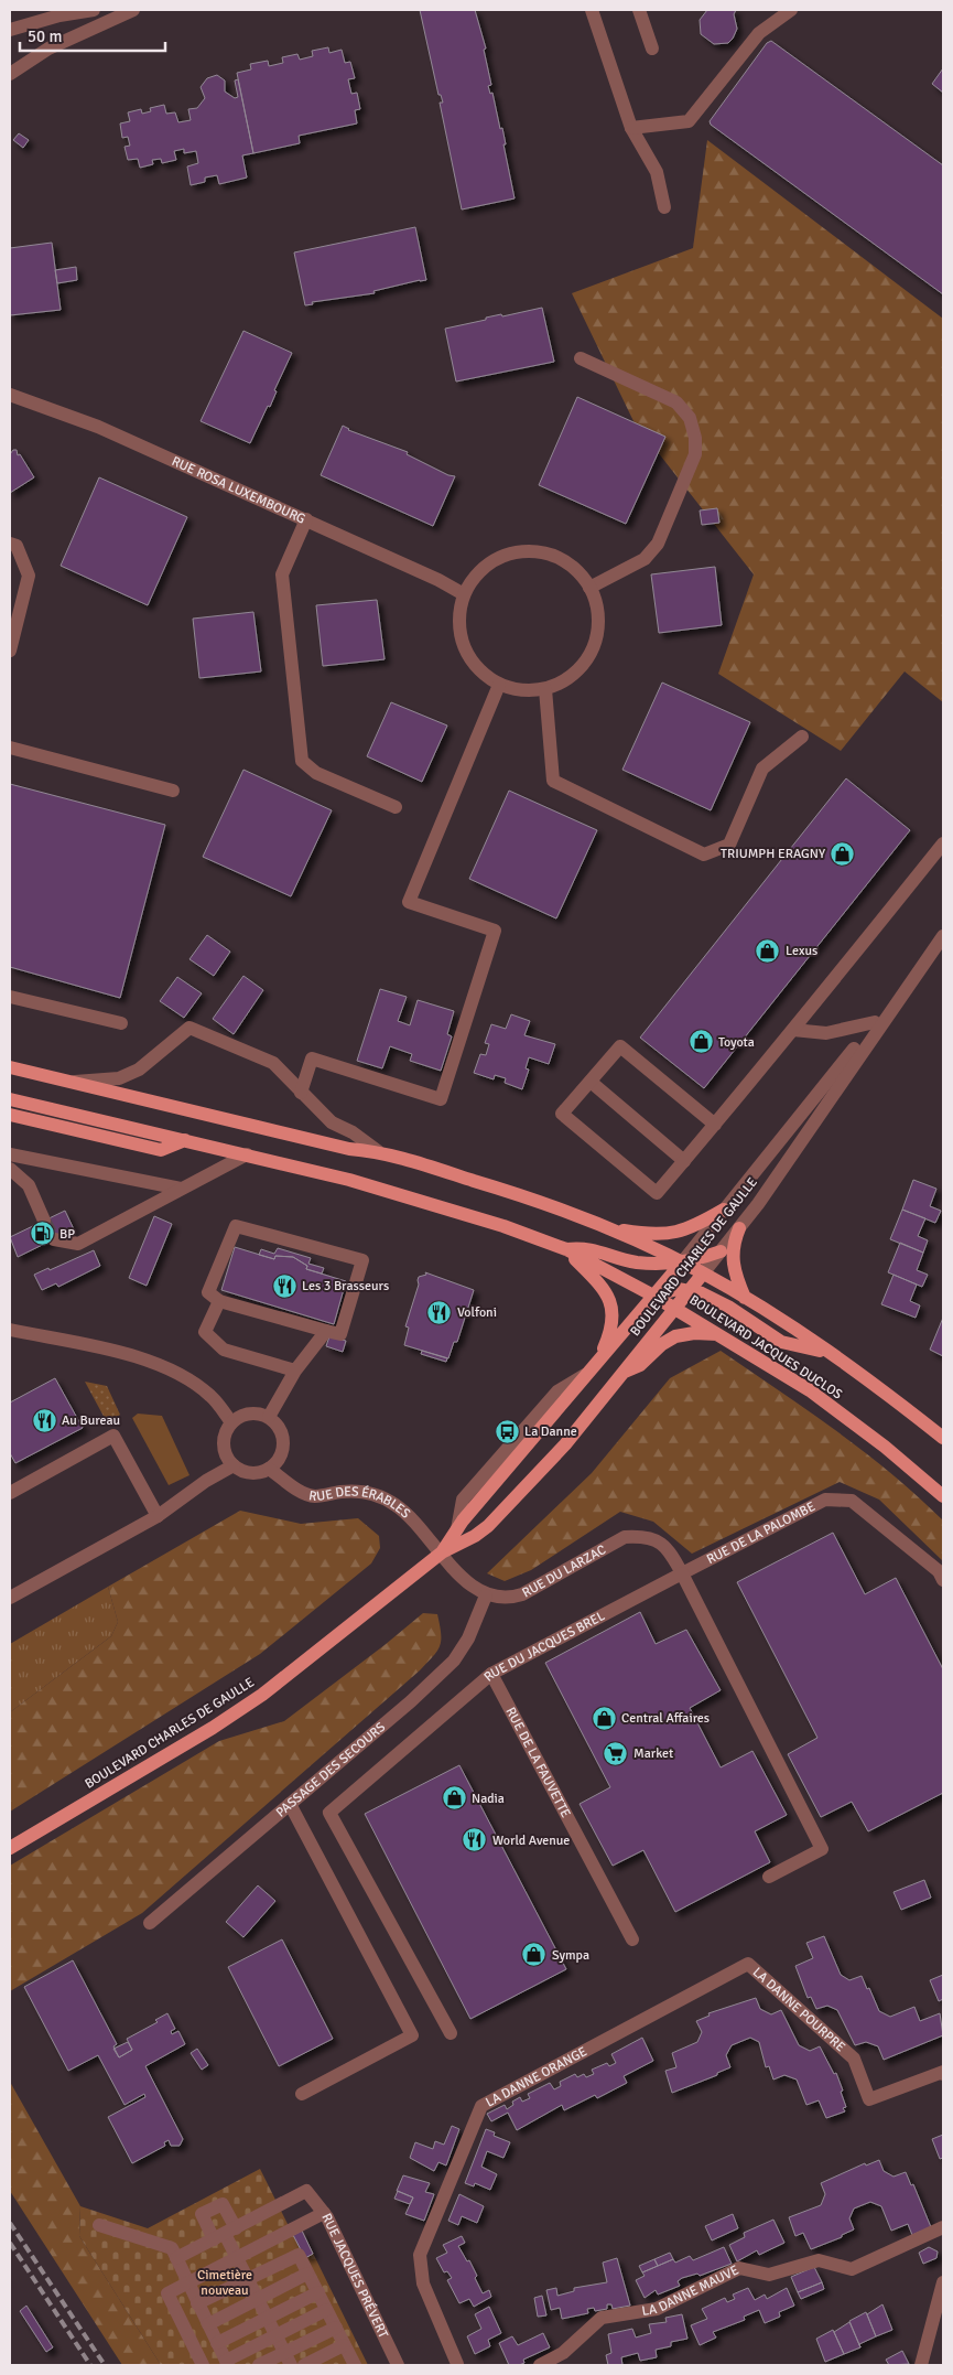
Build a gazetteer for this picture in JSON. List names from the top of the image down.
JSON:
{
  "streets": {
    "main road": ["BOULEVARD CHARLES DE GAULLE", "BOULEVARD JACQUES DUCLOS"],
    "street": [
      "RUE ROSA LUXEMBOURG",
      "RUE DES ÉRABLES",
      "RUE DE LA PALOMBE",
      "RUE DU LARZAC",
      "RUE DU JACQUES BREL",
      "RUE DE LA FAUVETTE",
      "PASSAGE DES SECOURS",
      "LA DANNE POURPRE",
      "LA DANNE ORANGE",
      "RUE JACQUES PRÉVERT",
      "LA DANNE MAUVE"
    ]
  },
  "crossings": [
    ["BOULEVARD CHARLES DE GAULLE", "BOULEVARD JACQUES DUCLOS"],
    ["BOULEVARD CHARLES DE GAULLE", "RUE DES ÉRABLES"],
    ["RUE DE LA PALOMBE", "RUE DU LARZAC"],
    ["RUE DE LA PALOMBE", "RUE DU JACQUES BREL"],
    ["RUE DU LARZAC", "RUE DU JACQUES BREL"],
    ["RUE DU LARZAC", "PASSAGE DES SECOURS"],
    ["RUE DU JACQUES BREL", "RUE DE LA FAUVETTE"],
    ["LA DANNE POURPRE", "LA DANNE ORANGE"]
  ],
  "parks": ["Cimetière nouveau"],
  "places": {
    "shop": [
      "TRIUMPH ERAGNY",
      "Lexus",
      "Toyota",
      "Central Affaires",
      "Nadia",
      "Sympa"
    ],
    "fuel station": ["BP"],
    "restaurant": [
      "Les 3 Brasseurs",
      "Volfoni",
      "Au Bureau",
      "World Avenue"
    ],
    "bus stop": ["La Danne"],
    "supermarket": ["Market"]
  },
  "scale_bar": "50 m"
}
